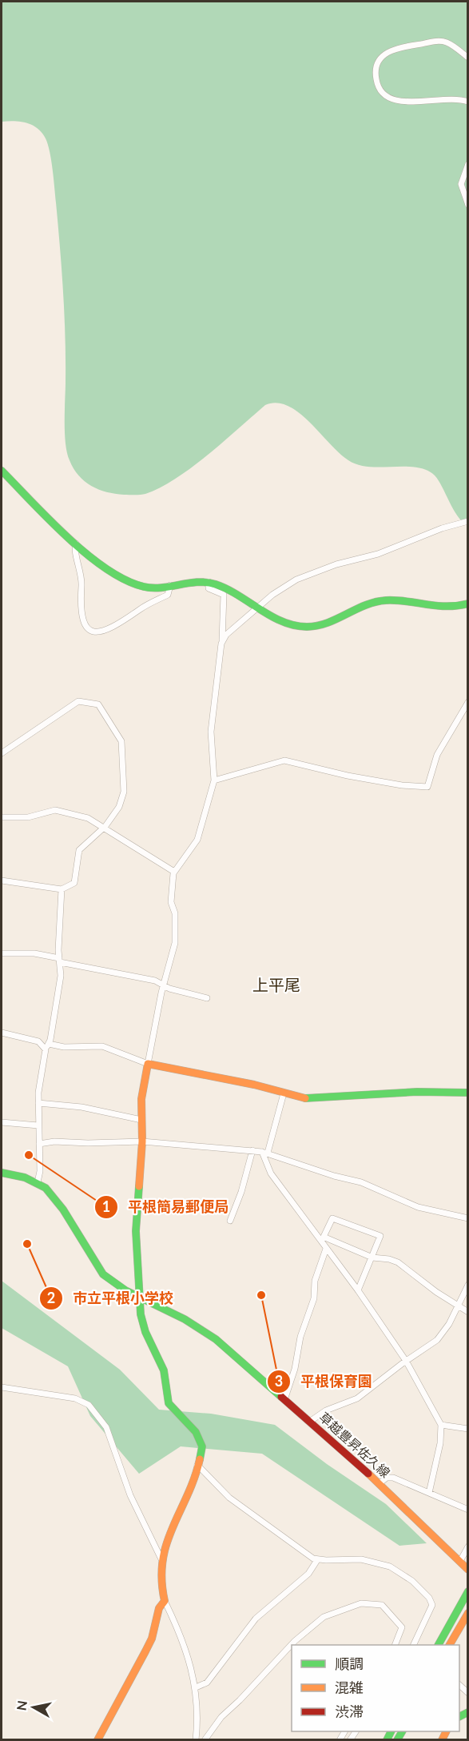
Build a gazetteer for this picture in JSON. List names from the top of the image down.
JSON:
{
  "streets": {
    "main road": ["草越豊昇佐久線"]
  },
  "districts": ["上平尾"],
  "places": ["平根簡易郵便局", "市立平根小学校", "平根保育園"],
  "legend": ["順調", "混雑", "渋滞"],
  "north": "left"
}
